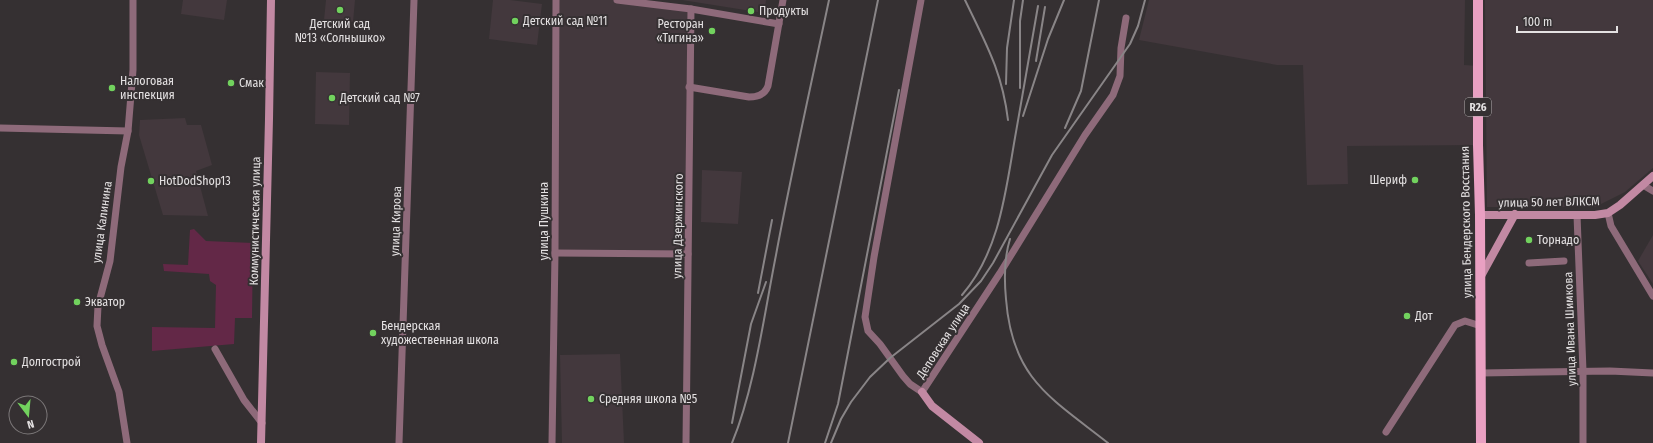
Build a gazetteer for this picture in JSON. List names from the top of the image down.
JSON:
{
  "streets": {
    "main road": [
      "R26",
      "улица 50 лет ВЛКСМ",
      "Коммунистическая улица",
      "улица Бендерского Восстания"
    ],
    "street": [
      "улица Кирова",
      "улица Пушкина",
      "улица Калинина",
      "улица Дзержинского",
      "улица Ивана Шимкова",
      "Деповская улица"
    ]
  },
  "crossings": [
    ["улица 50 лет ВЛКСМ", "улица Бендерского Восстания"],
    ["улица 50 лет ВЛКСМ", "улица Ивана Шимкова"]
  ],
  "places": [
    "Детский сад №13 «Солнышко»",
    "Продукты",
    "Детский сад №11",
    "Ресторан «Тигина»",
    "Смак",
    "Налоговая инспекция",
    "Детский сад №7",
    "Шериф",
    "HotDodShop13",
    "Торнадо",
    "Экватор",
    "Дот",
    "Бендерская художественная школа",
    "Долгострой",
    "Средняя школа №5"
  ],
  "scale_bar": "100 m",
  "north": "bottom"
}
